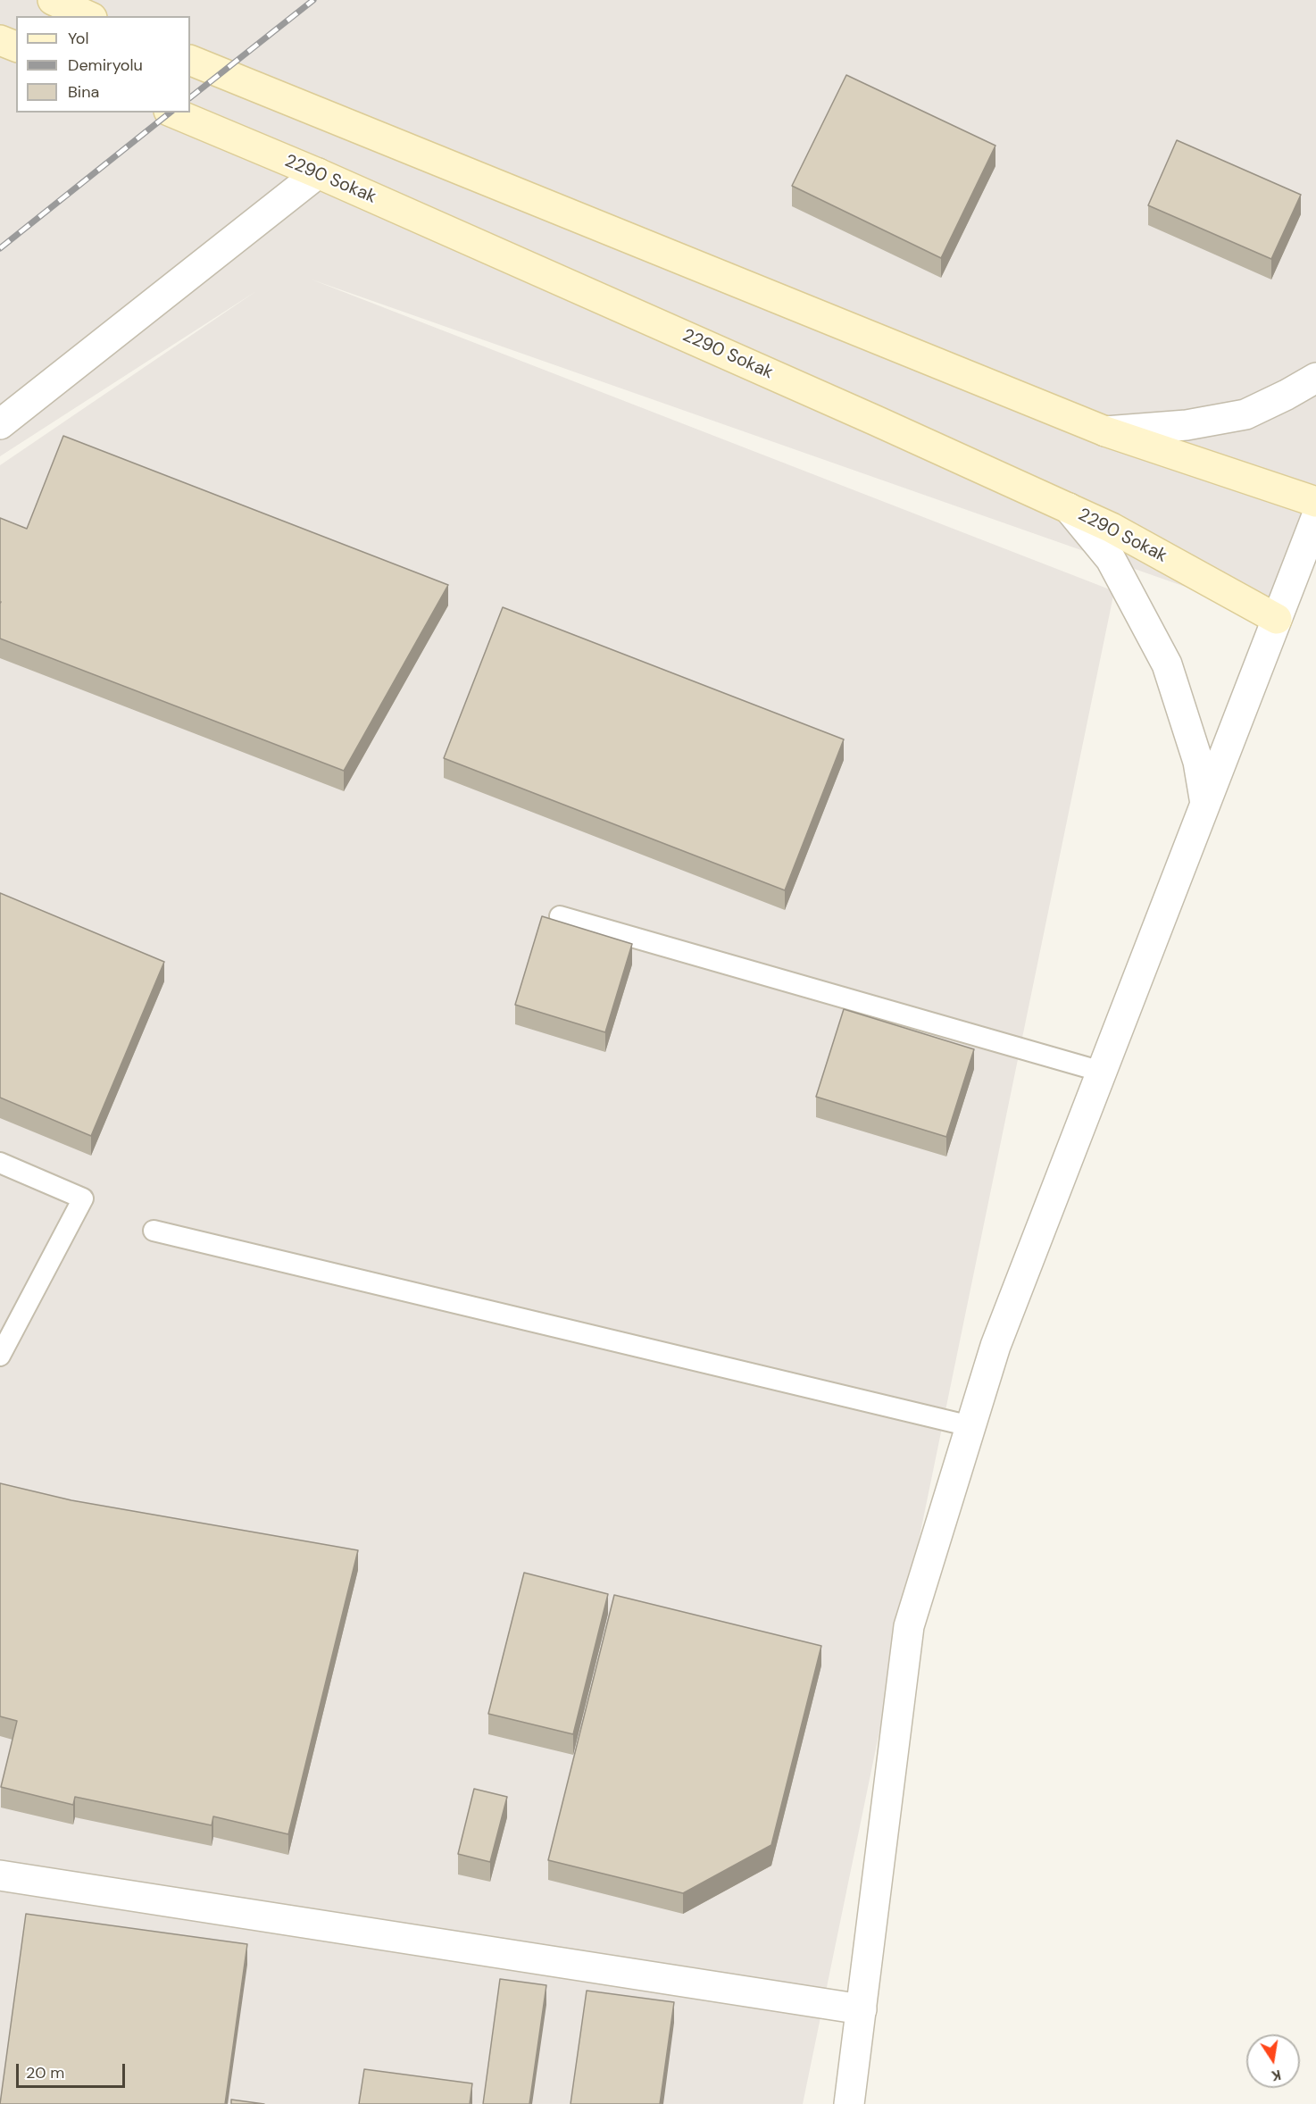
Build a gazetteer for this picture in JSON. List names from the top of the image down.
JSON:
{
  "streets": {
    "main road": ["2290 Sokak"]
  },
  "legend": ["Yol", "Demiryolu", "Bina"],
  "scale_bar": "20 m",
  "north": "bottom"
}
